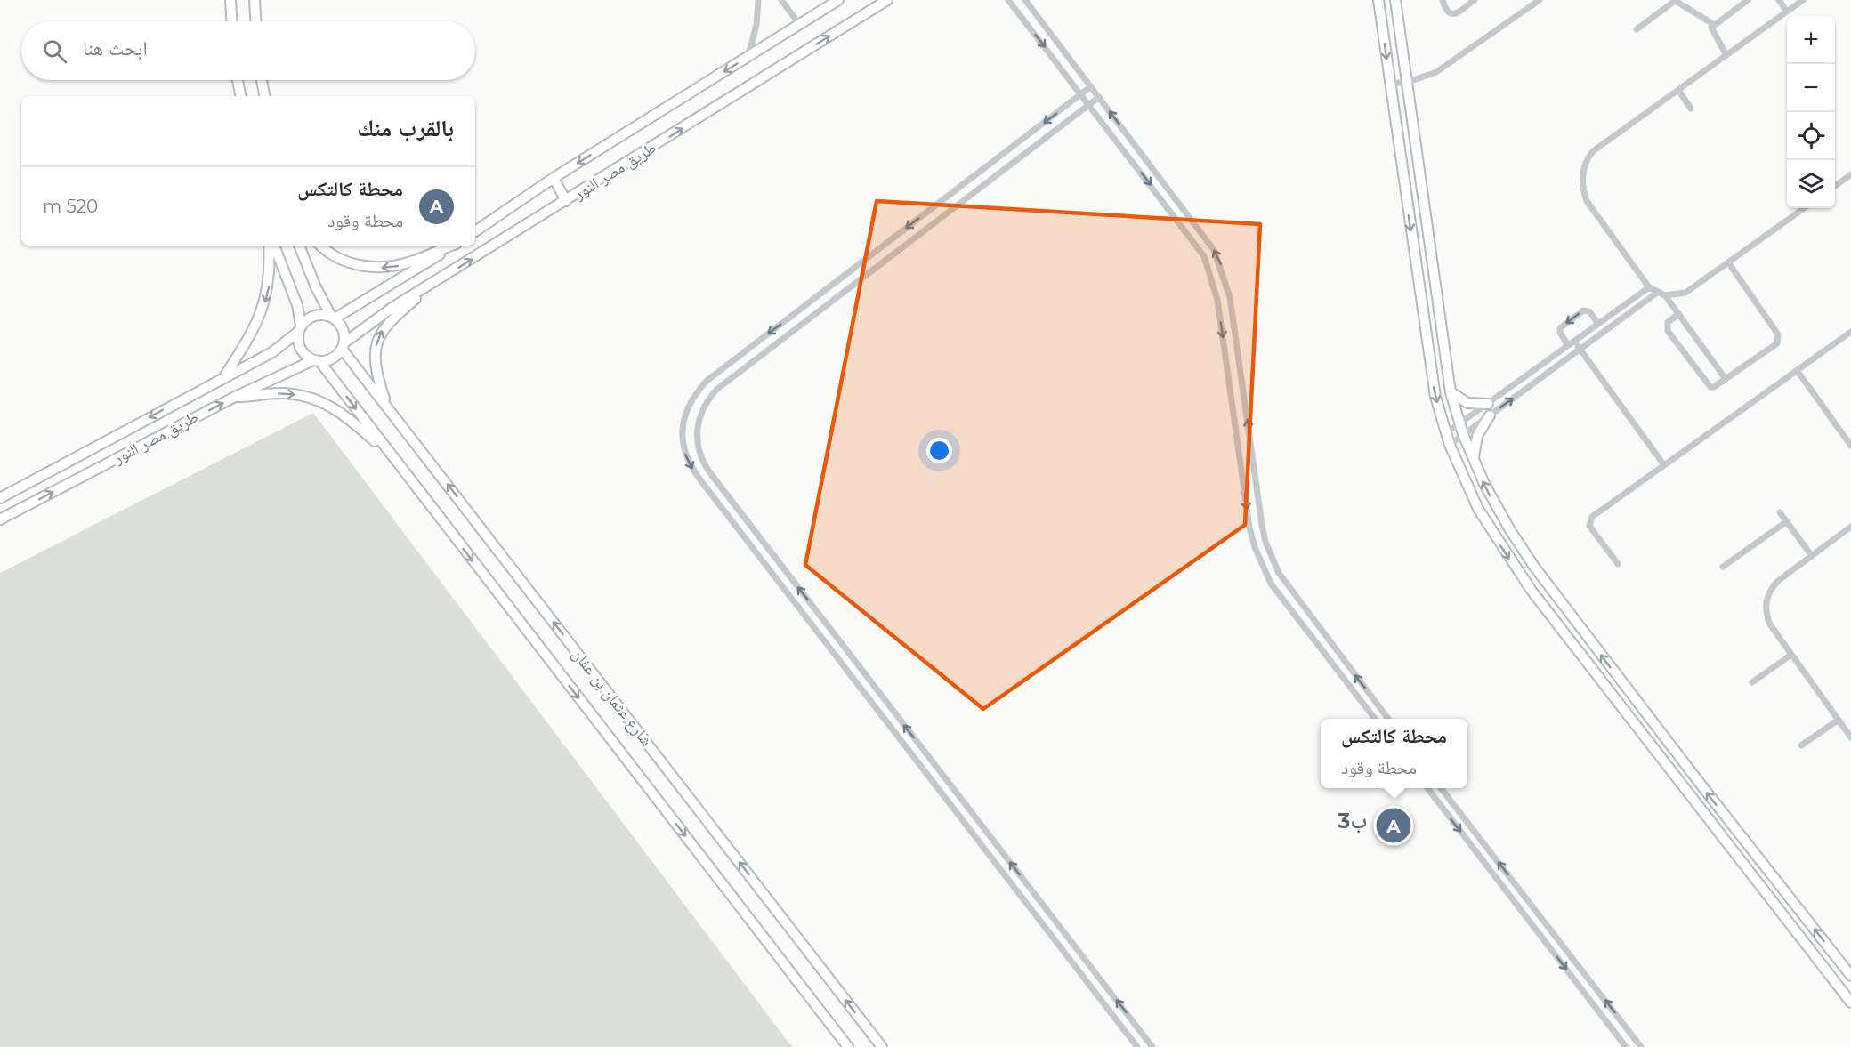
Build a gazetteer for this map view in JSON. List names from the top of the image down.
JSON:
{
  "streets": {
    "street": ["طريق مصر النور", "شارع عثمان بن عفان"]
  },
  "crossings": [
    ["طريق مصر النور", "شارع عثمان بن عفان"]
  ],
  "districts": ["ب3"],
  "page": {
    "map_buttons": ["+", "−"],
    "search": "ابحث هنا",
    "heading": "بالقرب منك",
    "list": [
      {
        "mark": "A",
        "name": "محطة كالتكس",
        "note": "محطة وقود",
        "value": "520 m"
      }
    ],
    "popup": ["محطة كالتكس", "محطة وقود"],
    "pins": "A"
  }
}
